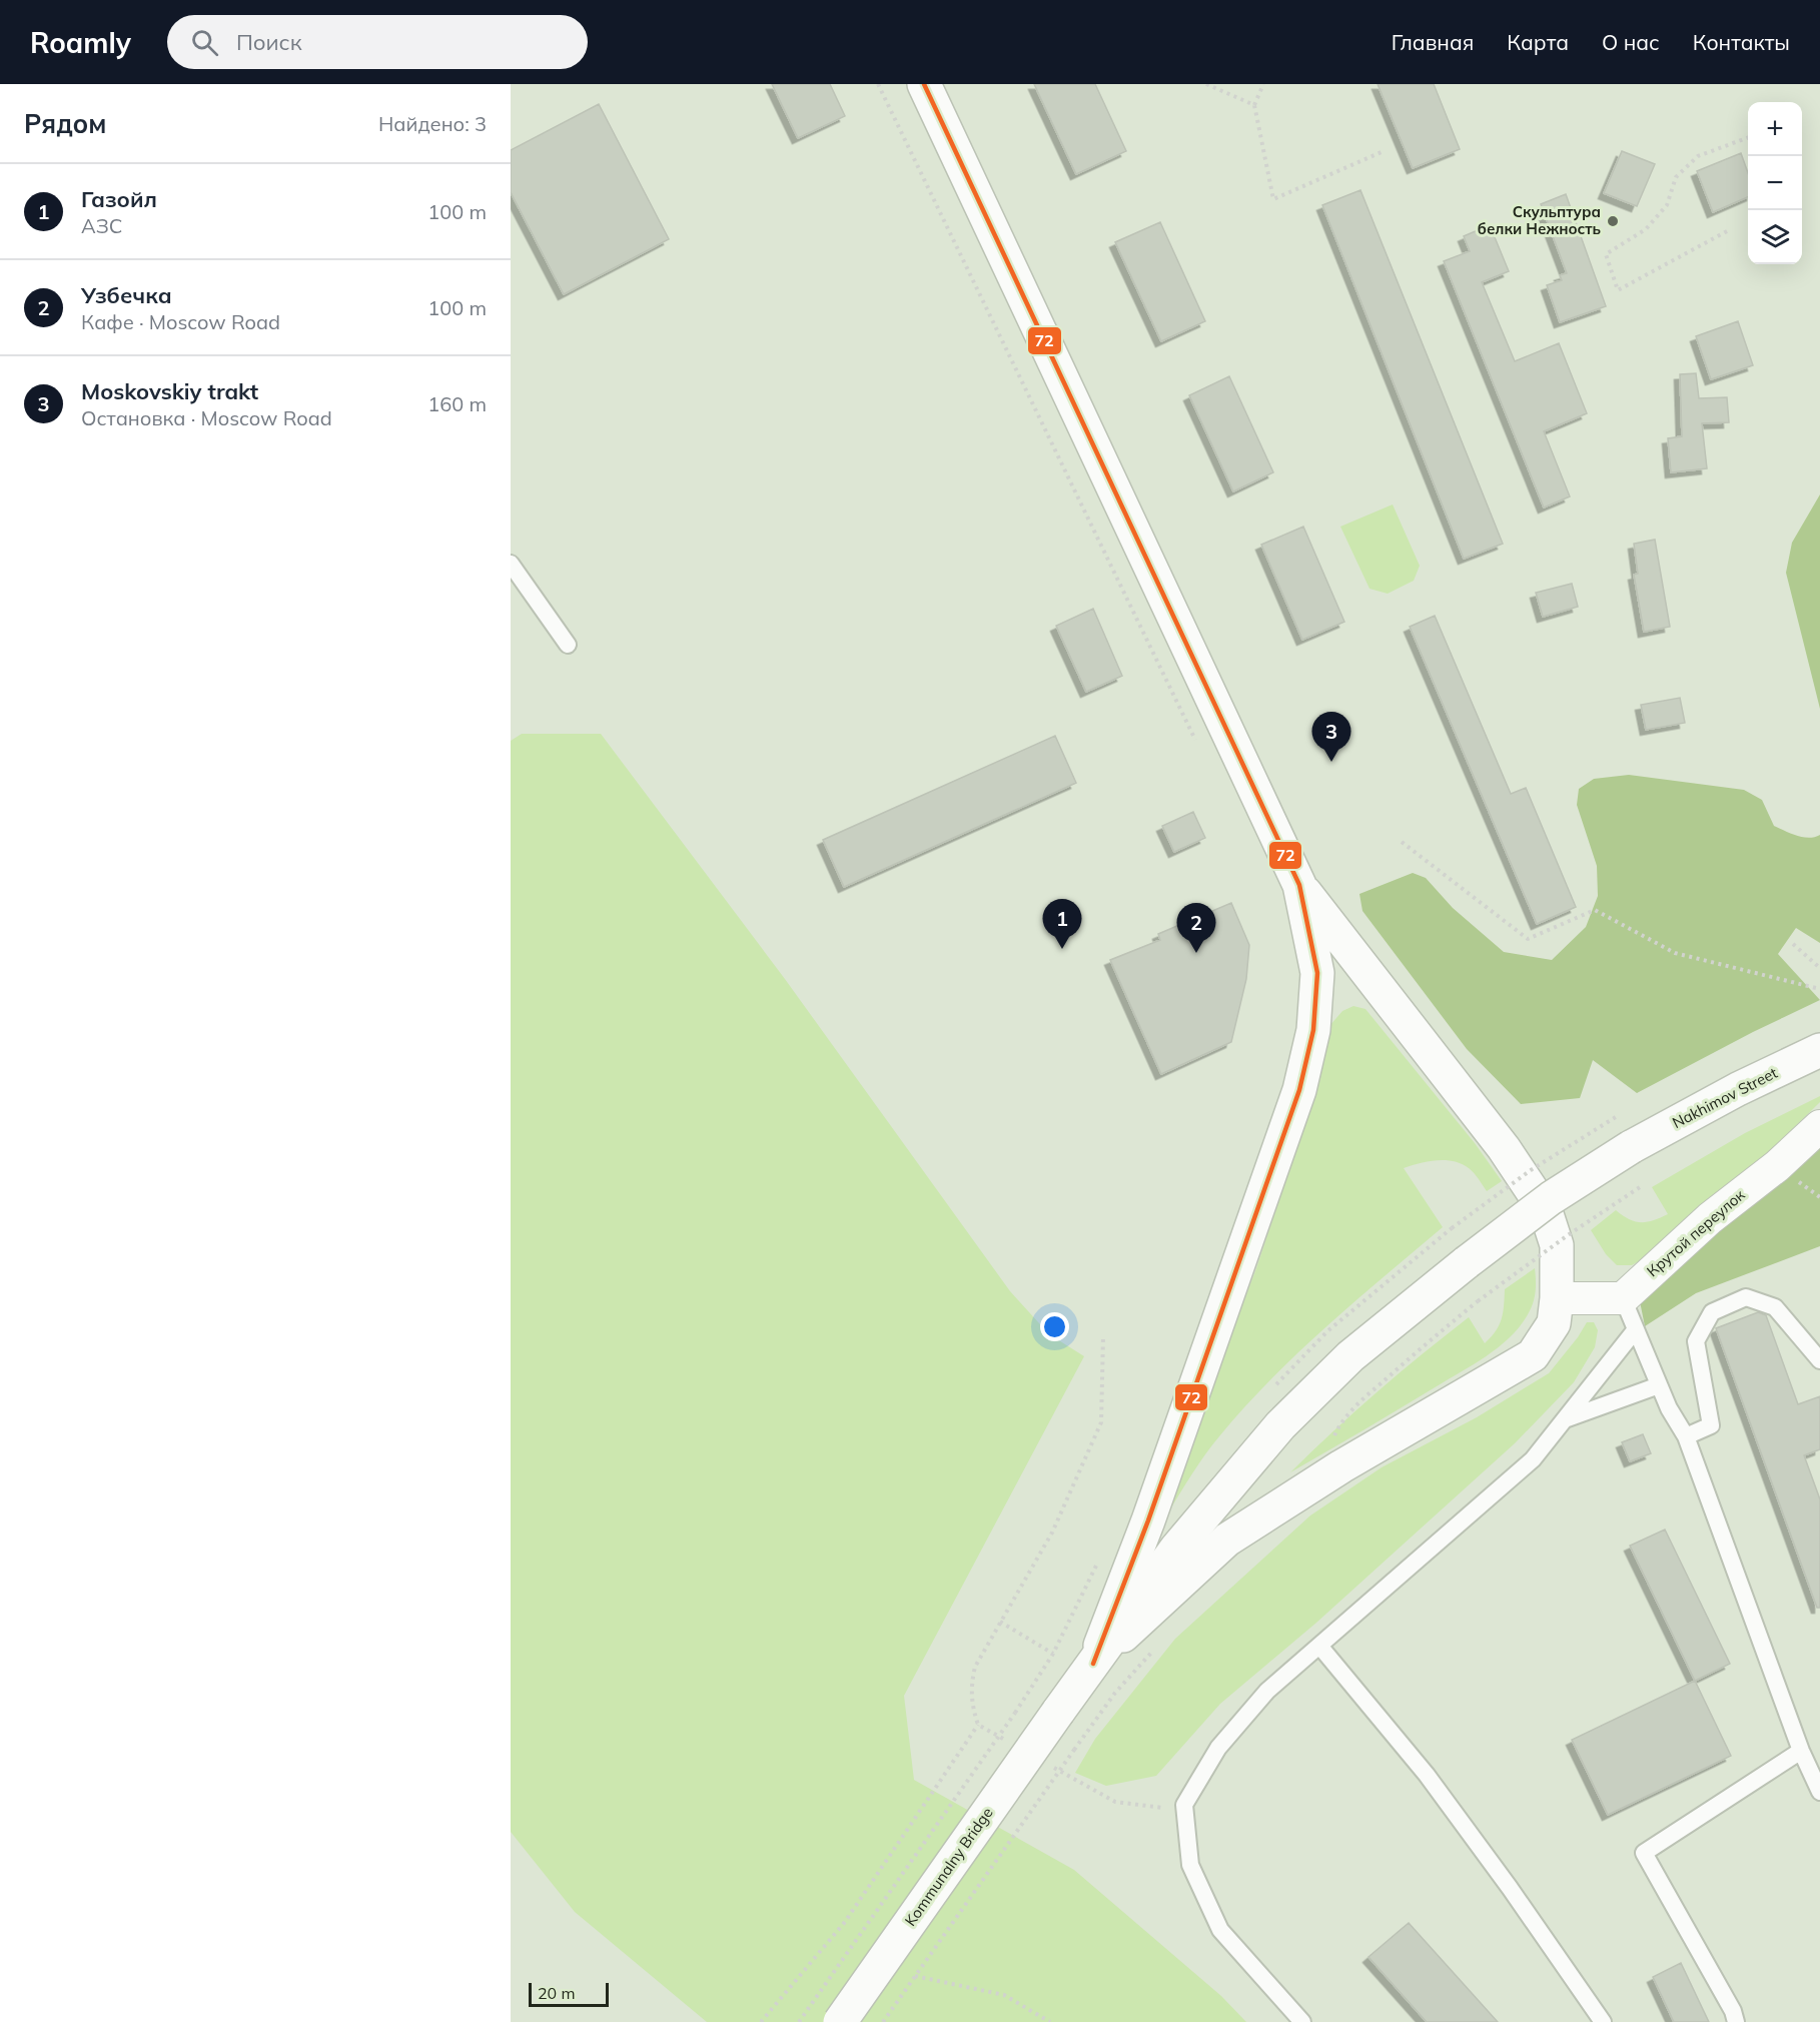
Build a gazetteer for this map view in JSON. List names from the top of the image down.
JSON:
{
  "streets": {
    "main road": ["Nakhimov Street", "Kommunalny Bridge"],
    "street": ["Крутой переулок"]
  },
  "crossings": [
    ["Nakhimov Street", "Kommunalny Bridge"]
  ],
  "places": ["Скульптура белки Нежность"],
  "lines": ["transit line 72"],
  "scale_bar": "20 m",
  "page": {
    "header": "Roamly",
    "search": "Поиск",
    "nav": [
      "Главная",
      "Карта",
      "О нас",
      "Контакты"
    ],
    "heading": ["Рядом", "Найдено: 3"],
    "map_buttons": ["+", "−"],
    "list": [
      {
        "mark": "1",
        "name": "Газойл",
        "note": "АЗС",
        "value": "100 m"
      },
      {
        "mark": "2",
        "name": "Узбечка",
        "note": "Кафе · Moscow Road",
        "value": "100 m"
      },
      {
        "mark": "3",
        "name": "Moskovskiy trakt",
        "note": "Остановка · Moscow Road",
        "value": "160 m"
      }
    ],
    "pins": ["3", "1", "2"],
    "scale": "20 m"
  }
}
